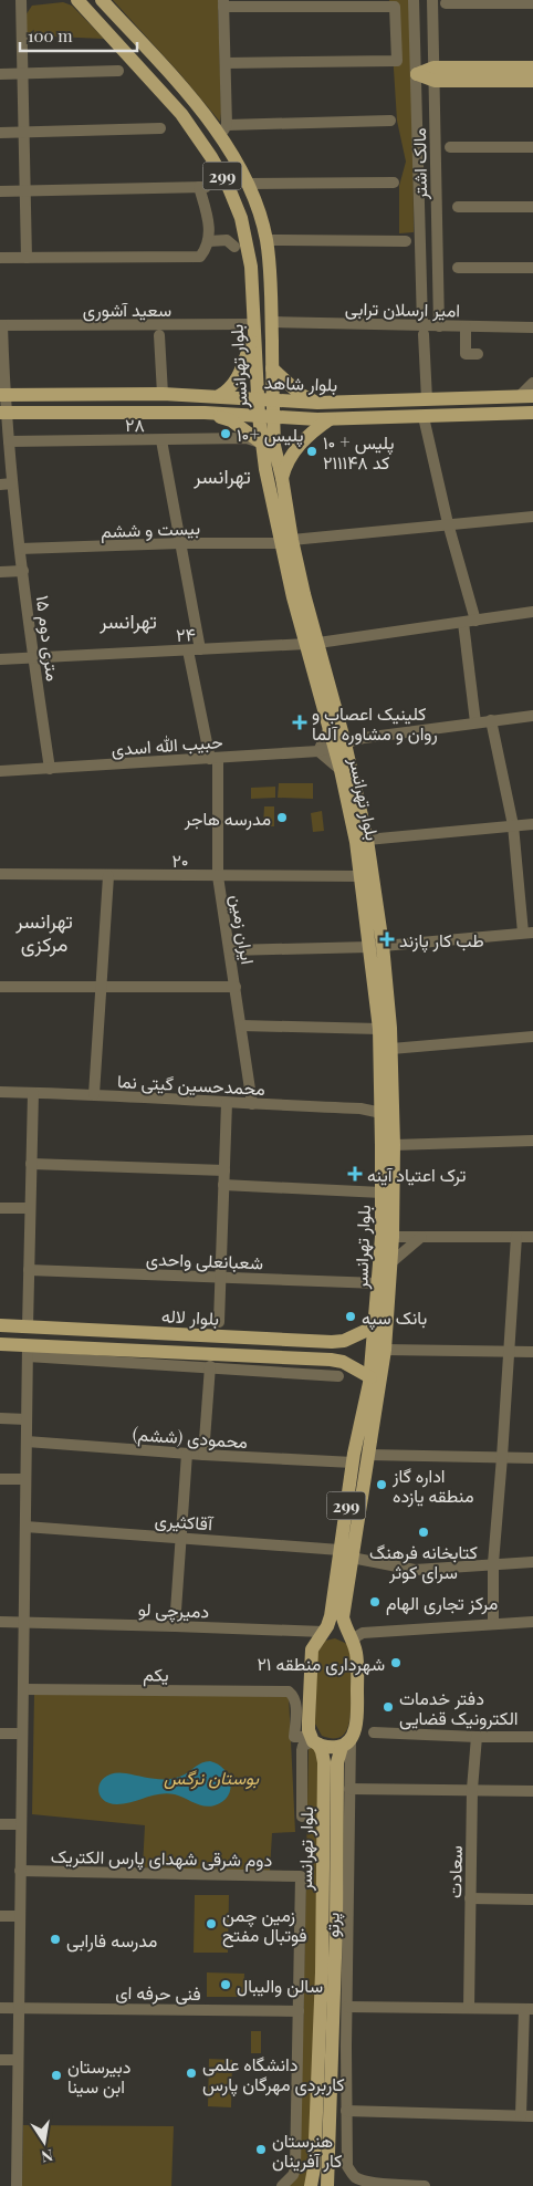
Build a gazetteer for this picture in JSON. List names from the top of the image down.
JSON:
{
  "streets": {
    "main road": [
      "299",
      "بلوار تهرانسر",
      "بلوار شاهد",
      "بلوار لاله"
    ],
    "street": [
      "مالک اشتر",
      "سعید آشوری",
      "امیر ارسلان ترابی",
      "۲۸",
      "بیست و ششم",
      "۲۴",
      "۱۵ متری دوم",
      "حبیب الله اسدی",
      "۲۰",
      "ایران زمین",
      "محمدحسین گیتی نما",
      "شعبانعلی واحدی",
      "محمودی (ششم)",
      "آقاکثیری",
      "دمیرچی لو",
      "یکم",
      "دوم شرقی شهدای پارس الکتریک",
      "سعادت",
      "پرتو",
      "فنی حرفه ای"
    ]
  },
  "crossings": [
    ["مالک اشتر", "امیر ارسلان ترابی"],
    ["مالک اشتر", "بلوار شاهد"],
    ["سعید آشوری", "بلوار تهرانسر"],
    ["سعید آشوری", "۱۵ متری دوم"],
    ["امیر ارسلان ترابی", "بلوار تهرانسر"],
    ["بلوار تهرانسر", "بلوار شاهد"],
    ["بلوار تهرانسر", "۲۸"],
    ["بلوار تهرانسر", "بیست و ششم"],
    ["بلوار تهرانسر", "۲۴"],
    ["بلوار تهرانسر", "حبیب الله اسدی"],
    ["بلوار تهرانسر", "۲۰"],
    ["بلوار تهرانسر", "محمدحسین گیتی نما"],
    ["بلوار تهرانسر", "شعبانعلی واحدی"],
    ["بلوار تهرانسر", "بلوار لاله"],
    ["بلوار تهرانسر", "محمودی (ششم)"],
    ["بلوار تهرانسر", "آقاکثیری"],
    ["بلوار تهرانسر", "دمیرچی لو"],
    ["بلوار تهرانسر", "یکم"],
    ["بلوار تهرانسر", "پرتو"],
    ["بلوار شاهد", "۱۵ متری دوم"],
    ["۲۸", "۱۵ متری دوم"],
    ["بیست و ششم", "۱۵ متری دوم"],
    ["۲۴", "۱۵ متری دوم"],
    ["۱۵ متری دوم", "حبیب الله اسدی"],
    ["حبیب الله اسدی", "ایران زمین"],
    ["۲۰", "ایران زمین"],
    ["ایران زمین", "محمدحسین گیتی نما"],
    ["دوم شرقی شهدای پارس الکتریک", "فنی حرفه ای"]
  ],
  "districts": ["تهرانسر", "تهرانسر", "تهرانسر مرکزی"],
  "parks": ["بوستان نرگس"],
  "places": {
    "other": [
      "پلیس +۱۰",
      "پلیس + ۱۰ کد ۲۱۱۱۴۸",
      "مدرسه هاجر",
      "بانک سپه",
      "اداره گاز منطقه یازده",
      "کتابخانه فرهنگ سرای کوثر",
      "مرکز تجاری الهام",
      "شهرداری منطقه ۲۱",
      "دفتر خدمات الکترونیک قضایی",
      "زمین چمن فوتبال مفتح",
      "مدرسه فارابی",
      "سالن والیبال",
      "دانشگاه علمی کاربردی مهرگان پارس",
      "دبیرستان ابن سینا",
      "هنرستان کار آفرینان"
    ],
    "health": ["کلینیک اعصاب و روان و مشاوره آلما", "طب کار پازند", "ترک اعتیاد آینه"]
  },
  "scale_bar": "100 m",
  "north": "bottom"
}
